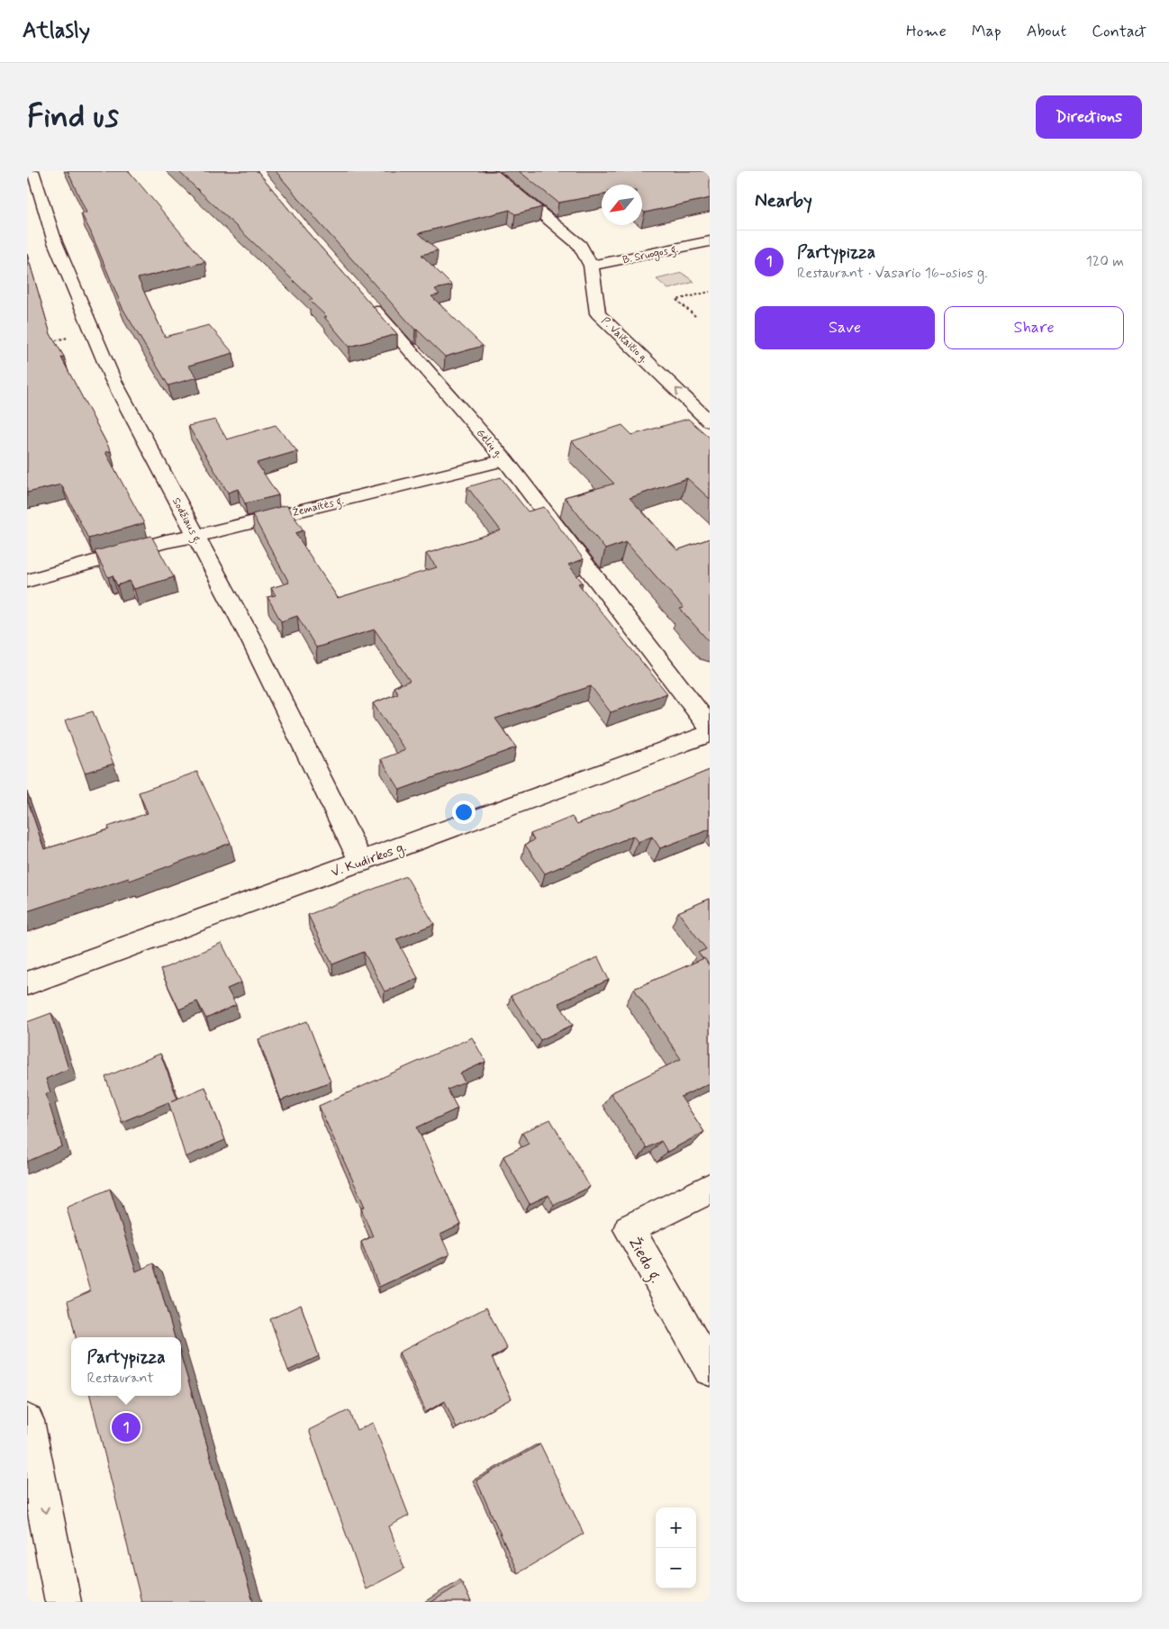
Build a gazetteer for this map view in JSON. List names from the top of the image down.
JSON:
{
  "streets": {
    "street": [
      "B. Sruogos g.",
      "P. Vaičaičio g.",
      "Gėlių g.",
      "Žemaitės g.",
      "Sodžiaus g.",
      "V. Kudirkos g.",
      "Žiedo g."
    ]
  },
  "crossings": [
    ["B. Sruogos g.", "P. Vaičaičio g."],
    ["Gėlių g.", "Žemaitės g."],
    ["Žemaitės g.", "Sodžiaus g."],
    ["Sodžiaus g.", "V. Kudirkos g."]
  ],
  "one_way": ["P. Vaičaičio g."],
  "north": "bottom left",
  "page": {
    "header": "Atlasly",
    "nav": [
      "Home",
      "Map",
      "About",
      "Contact"
    ],
    "buttons": [
      "Directions",
      ["Save", "Share"]
    ],
    "title": "Find us",
    "heading": "Nearby",
    "list": [
      {
        "mark": "1",
        "name": "Partypizza",
        "note": "Restaurant · Vasario 16-osios g.",
        "value": "120 m"
      }
    ],
    "popup": ["Partypizza", "Restaurant"],
    "pins": "1",
    "map_buttons": ["+", "−"]
  }
}
